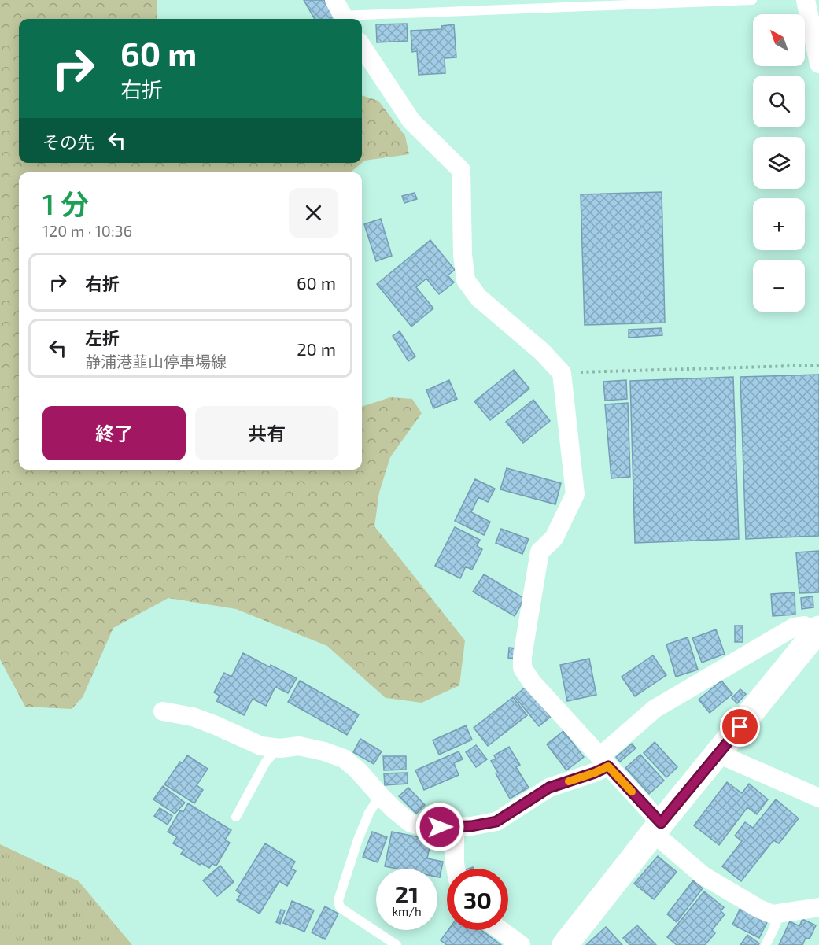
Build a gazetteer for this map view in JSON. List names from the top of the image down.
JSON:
{
  "north": "top left",
  "page": {
    "map_buttons": ["+", "−"],
    "turn": ["60 m", "右折"],
    "then": "その先",
    "heading": ["1 分", "120 m · 10:36"],
    "list": [
      {
        "name": "右折",
        "value": "60 m"
      },
      {
        "name": "左折",
        "note": "静浦港韮山停車場線",
        "value": "20 m"
      }
    ],
    "buttons": ["終了", "共有"],
    "speed": "21 km/h",
    "limit": "30"
  }
}
